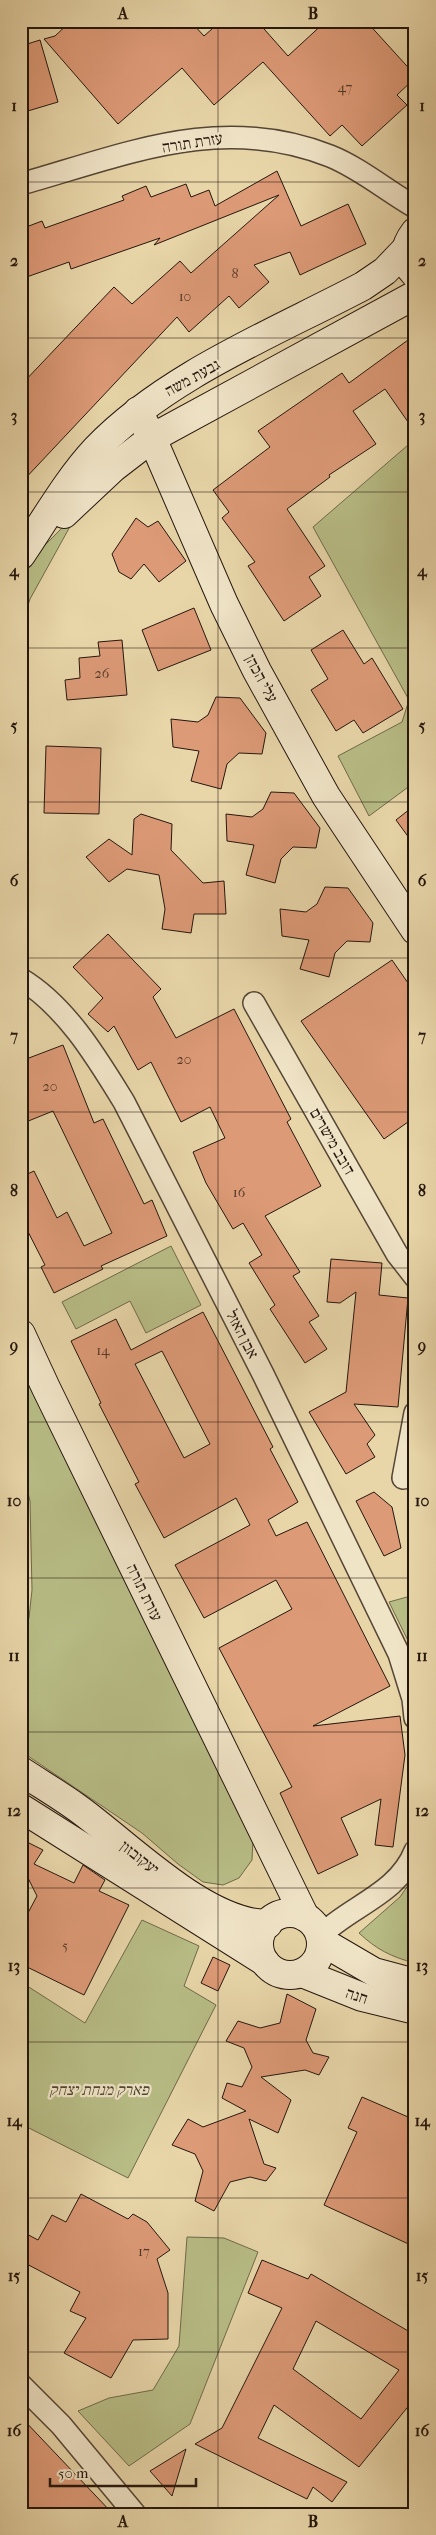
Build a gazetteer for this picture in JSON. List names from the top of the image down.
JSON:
{
  "streets": {
    "street": [
      "עזרת תורה",
      "גבעת משה",
      "עלי הכהן",
      "דובב מישרים",
      "אבן האזל",
      "יעקובזון",
      "חנה"
    ]
  },
  "crossings": [
    ["עזרת תורה", "גבעת משה"],
    ["עזרת תורה", "יעקובזון"],
    ["עזרת תורה", "חנה"],
    ["גבעת משה", "עלי הכהן"],
    ["יעקובזון", "חנה"]
  ],
  "parks": ["פארק מנחת יצחק"],
  "house_numbers": [
    "47",
    "8",
    "10",
    "26",
    "20",
    "20",
    "16",
    "14",
    "5",
    "17"
  ],
  "scale_bar": "50 m",
  "grid": {
    "columns": ["A", "B"],
    "rows": [
      "1",
      "2",
      "3",
      "4",
      "5",
      "6",
      "7",
      "8",
      "9",
      "10",
      "11",
      "12",
      "13",
      "14",
      "15",
      "16"
    ]
  }
}
